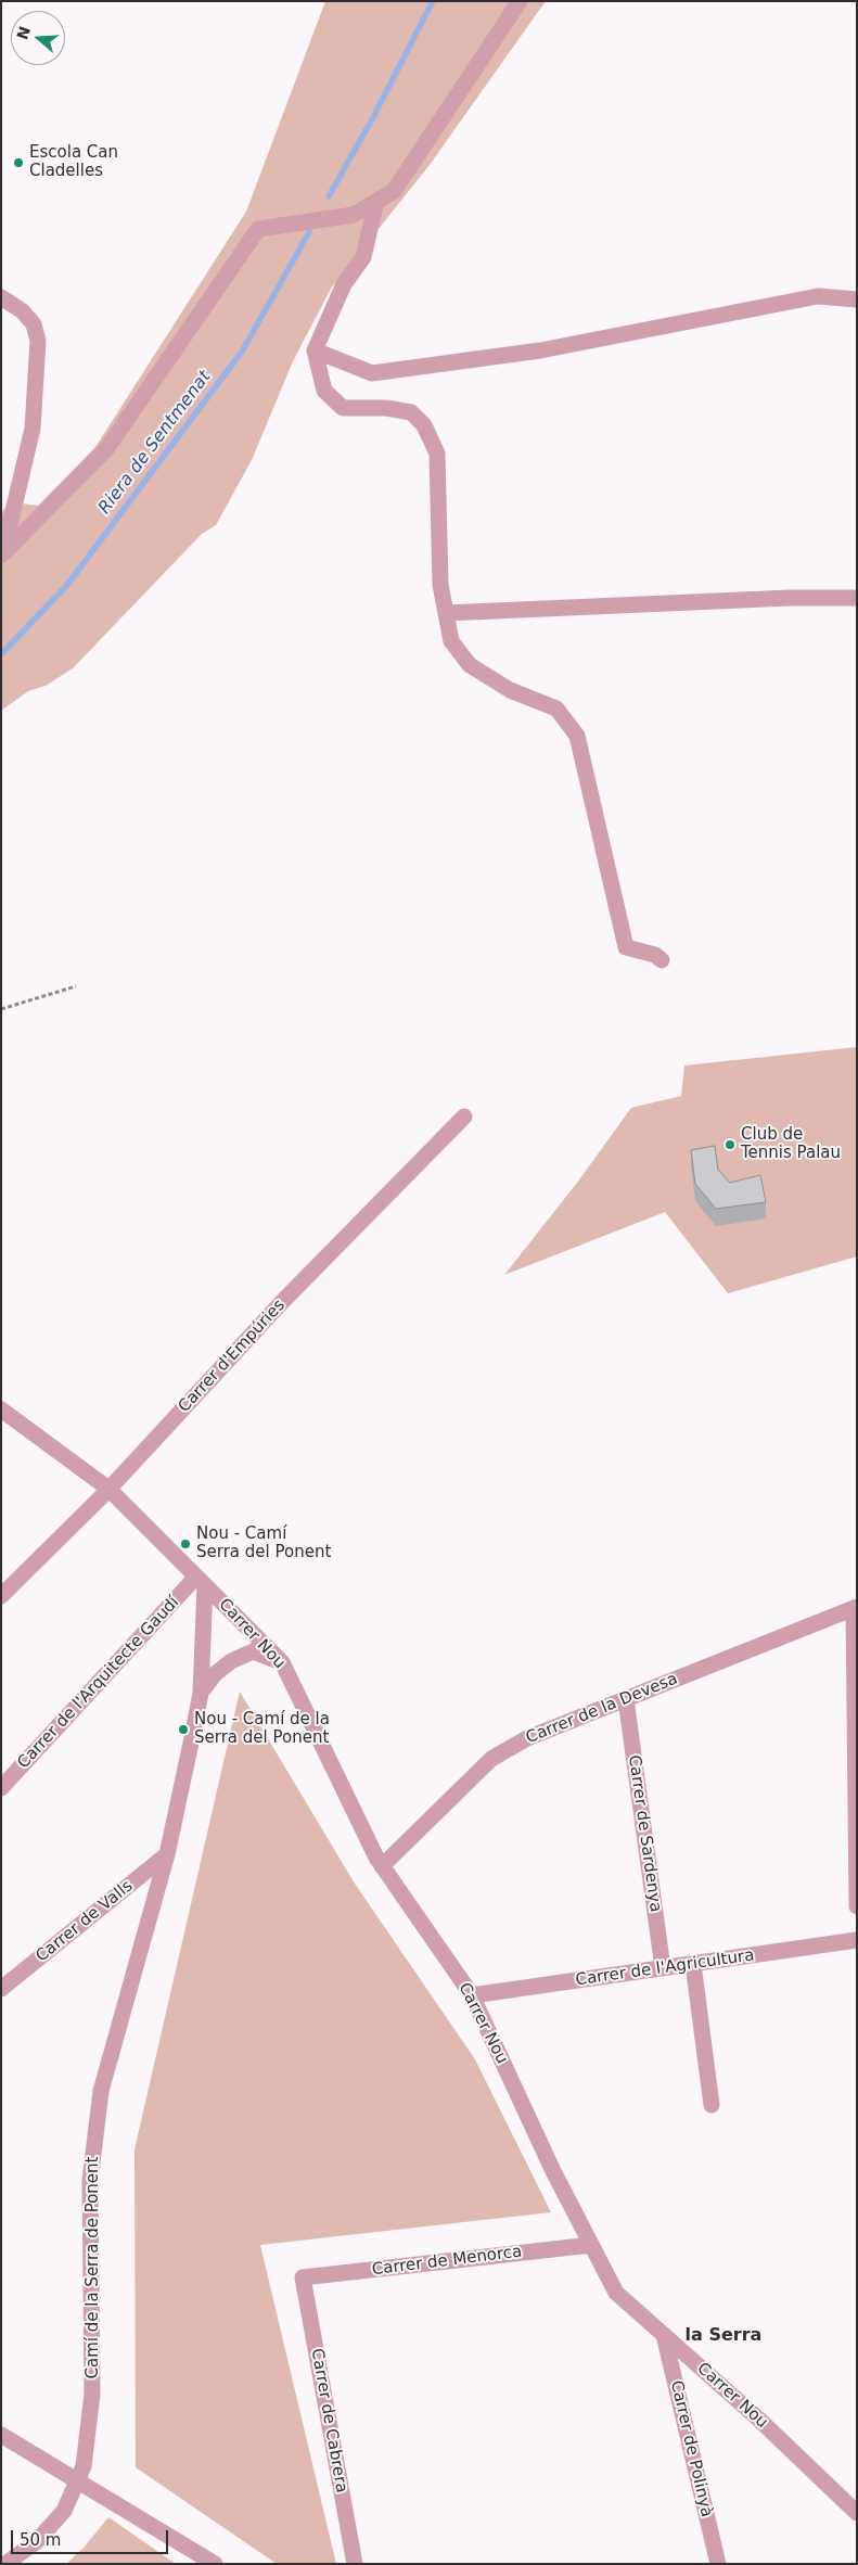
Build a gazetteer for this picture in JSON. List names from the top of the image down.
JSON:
{
  "streets": {
    "street": [
      "Carrer d'Empúries",
      "Carrer Nou",
      "Carrer de l'Arquitecte Gaudí",
      "Carrer de la Devesa",
      "Carrer de Sardenya",
      "Carrer de Valls",
      "Carrer de l'Agricultura",
      "Carrer de Menorca",
      "Camí de la Serra de Ponent",
      "Carrer de Cabrera",
      "Carrer de Polinyà"
    ]
  },
  "crossings": [
    ["Carrer d'Empúries", "Carrer Nou"],
    ["Carrer Nou", "Carrer de l'Arquitecte Gaudí"],
    ["Carrer Nou", "Carrer de la Devesa"],
    ["Carrer Nou", "Carrer de l'Agricultura"],
    ["Carrer Nou", "Carrer de Menorca"],
    ["Carrer Nou", "Camí de la Serra de Ponent"],
    ["Carrer Nou", "Carrer de Polinyà"],
    ["Carrer de l'Arquitecte Gaudí", "Camí de la Serra de Ponent"],
    ["Carrer de la Devesa", "Carrer de Sardenya"],
    ["Carrer de Sardenya", "Carrer de l'Agricultura"],
    ["Carrer de Valls", "Camí de la Serra de Ponent"],
    ["Carrer de Menorca", "Carrer de Cabrera"]
  ],
  "districts": ["la Serra"],
  "water": ["Riera de Sentmenat"],
  "places": [
    "Escola Can Cladelles",
    "Club de Tennis Palau",
    "Nou - Camí Serra del Ponent",
    "Nou - Camí de la Serra del Ponent"
  ],
  "scale_bar": "50 m",
  "north": "left"
}
